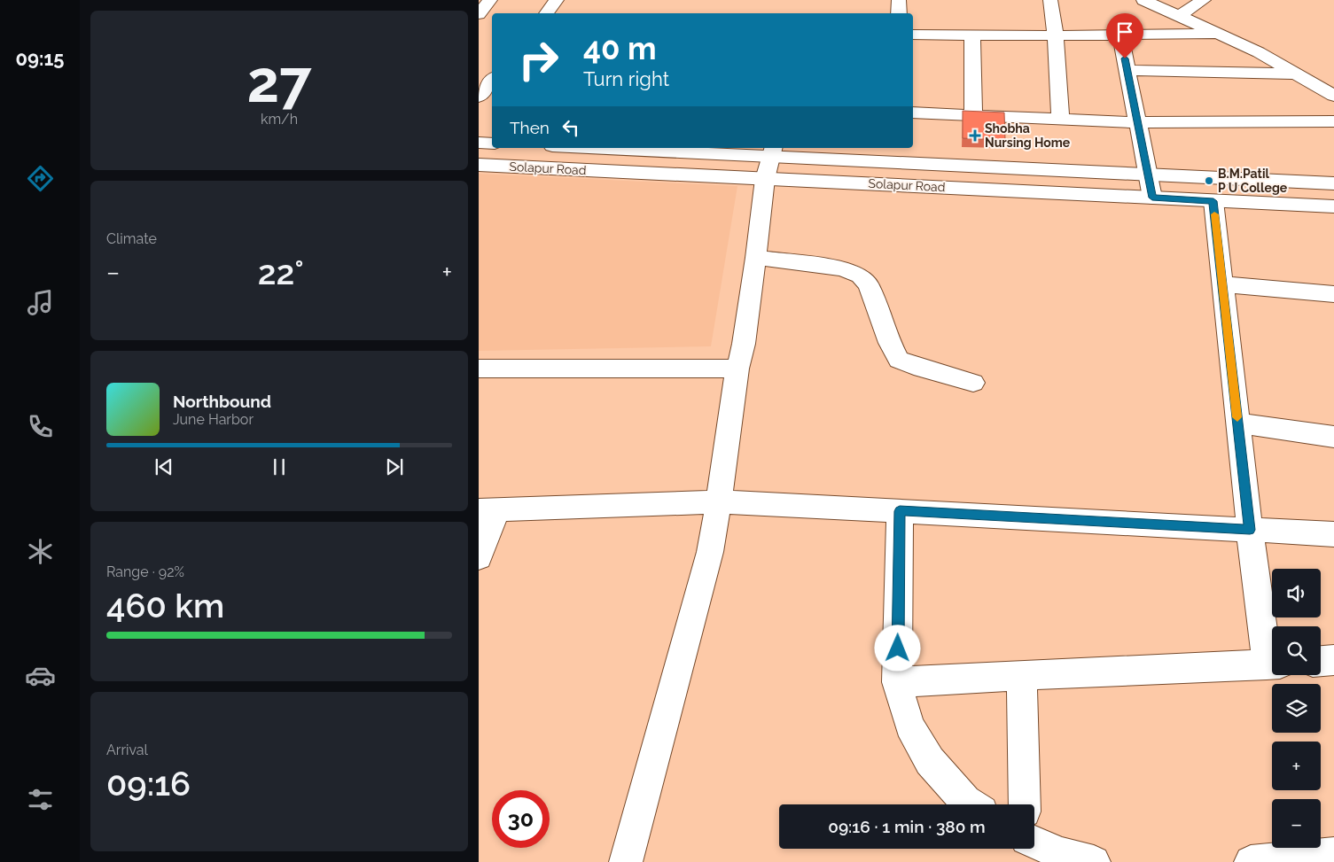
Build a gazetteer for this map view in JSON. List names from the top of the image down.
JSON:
{
  "streets": {
    "street": ["Solapur Road"]
  },
  "places": {
    "health": ["Shobha Nursing Home"],
    "other": ["B.M.Patil P U College"]
  },
  "page": {
    "tabs": "09:15",
    "tile": [
      ["27", "km/h"],
      "Climate",
      ["Range · 92%", "460 km"],
      ["Arrival", "09:16"]
    ],
    "turn": ["40 m", "Turn right"],
    "then": "Then",
    "heat": ["−", "22°", "+"],
    "song": ["Northbound", "June Harbor"],
    "map_buttons": ["+", "−"],
    "limit": "30",
    "trip": "09:16 · 1 min · 380 m"
  }
}
